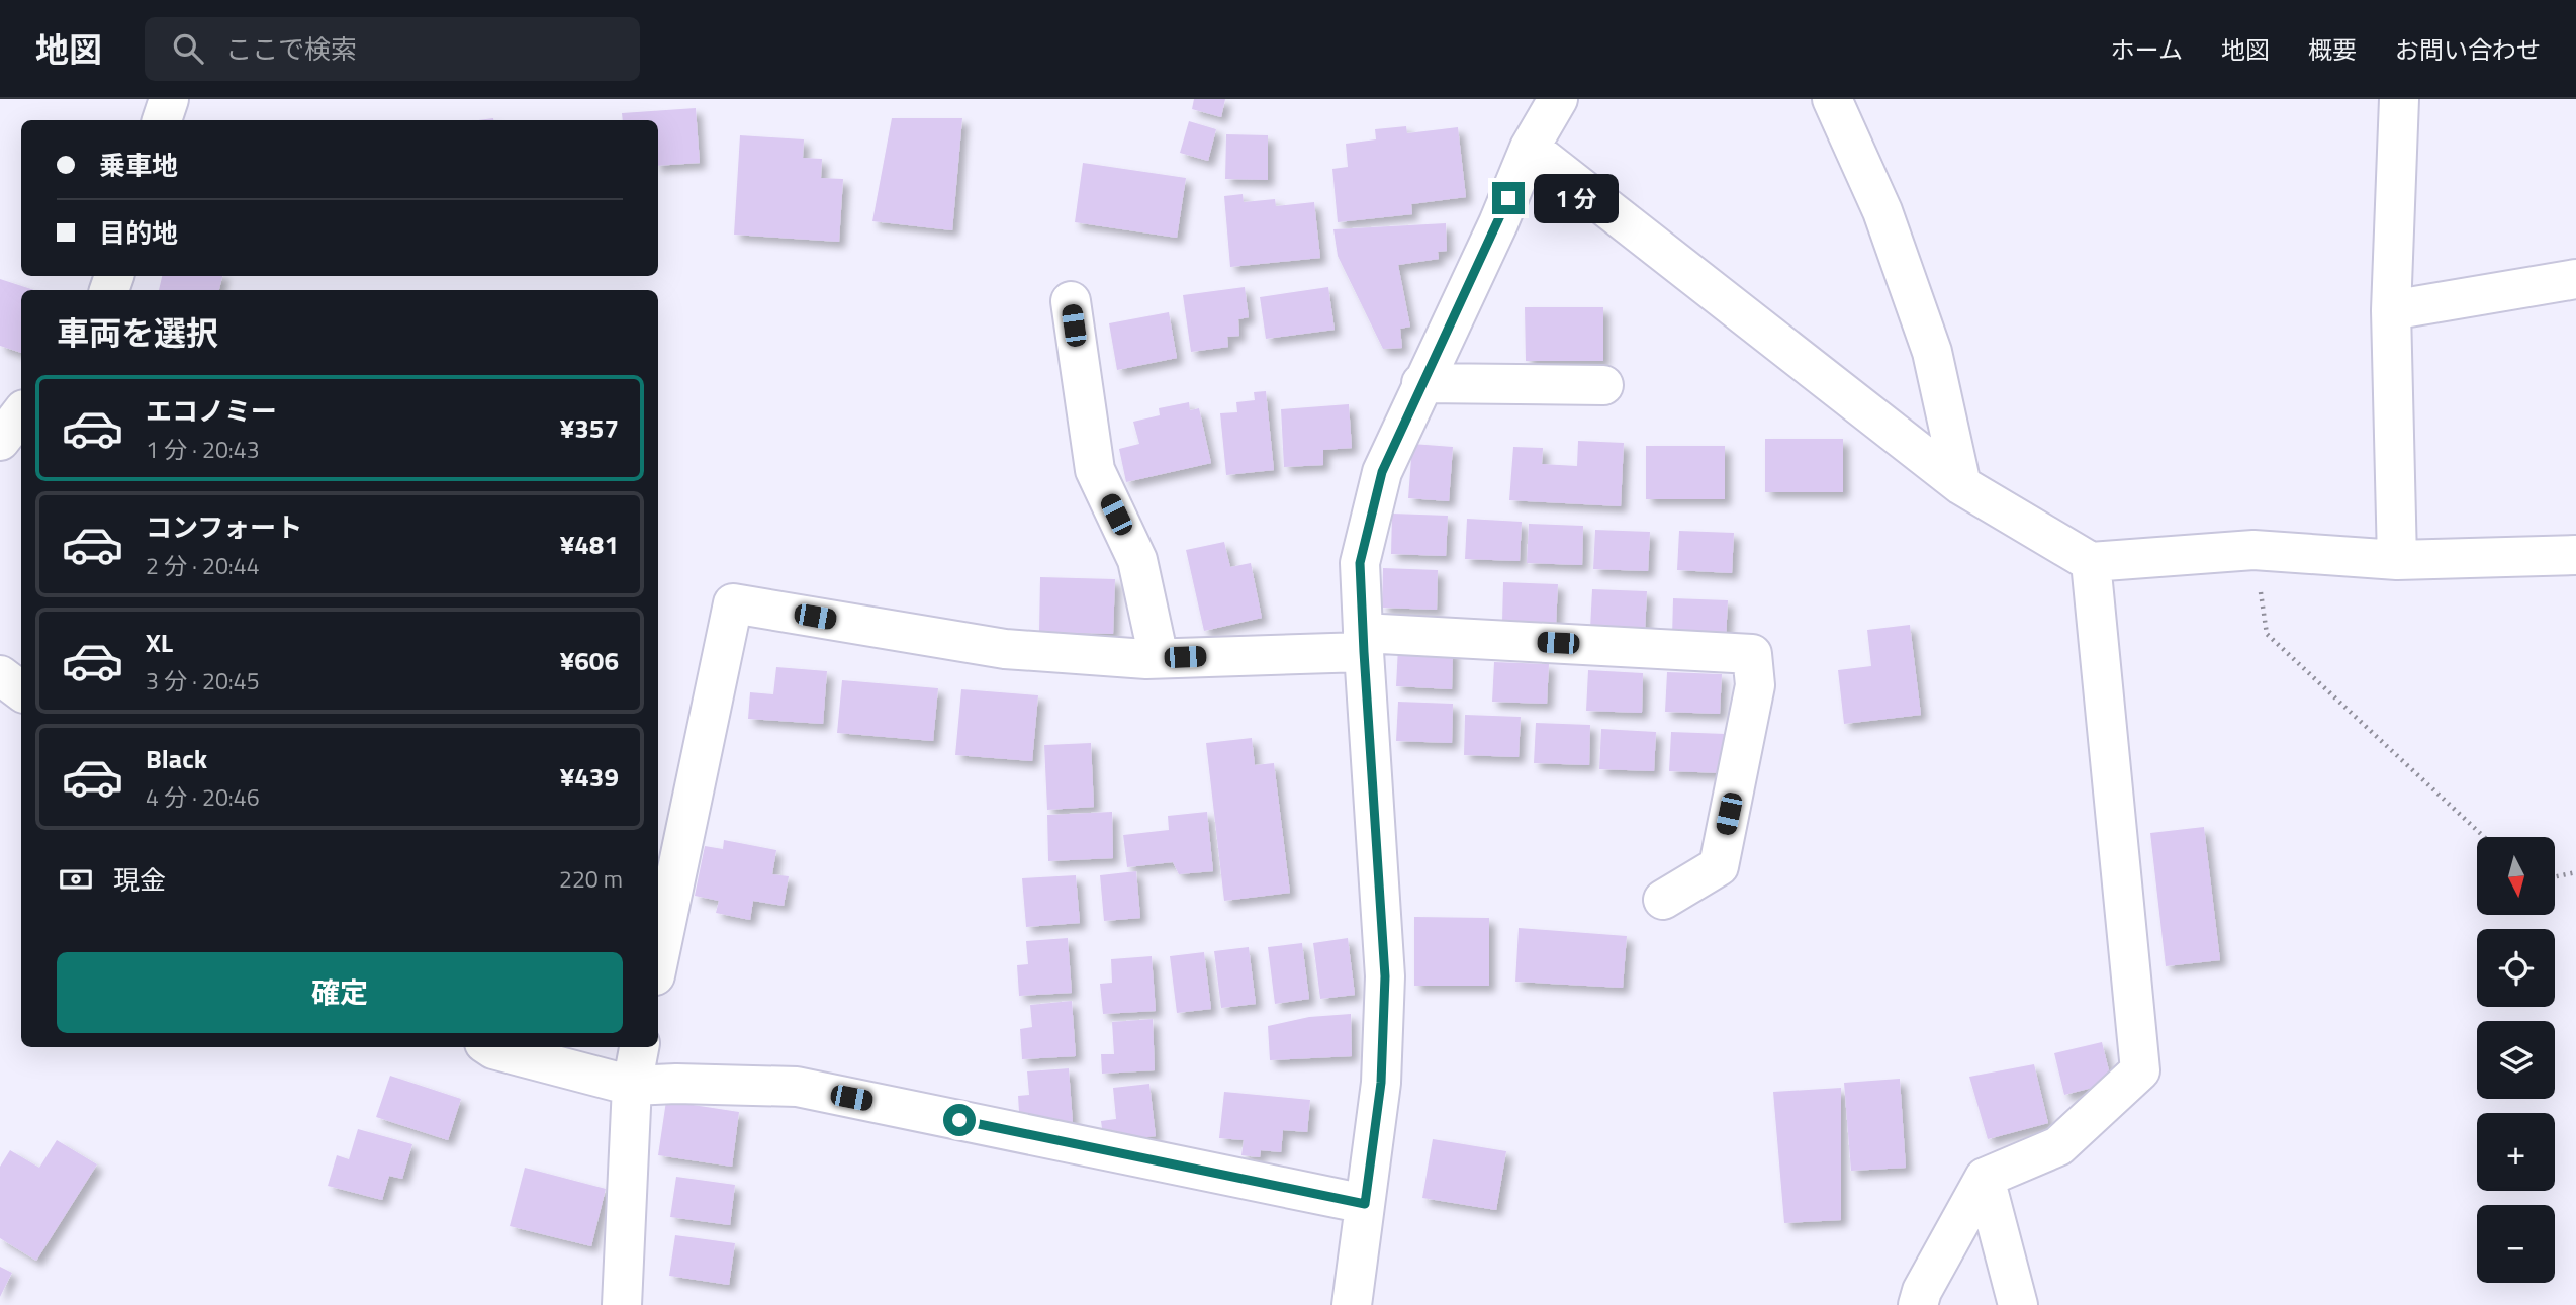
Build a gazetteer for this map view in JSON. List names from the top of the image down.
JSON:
{
  "north": "bottom",
  "page": {
    "header": "地図",
    "search": "ここで検索",
    "nav": [
      "ホーム",
      "地図",
      "概要",
      "お問い合わせ"
    ],
    "banner": ["乗車地", "目的地"],
    "bubble": "1 分",
    "heading": "車両を選択",
    "list": [
      {
        "name": "エコノミー",
        "note": "1 分 · 20:43",
        "value": "¥357"
      },
      {
        "name": "コンフォート",
        "note": "2 分 · 20:44",
        "value": "¥481"
      },
      {
        "name": "XL",
        "note": "3 分 · 20:45",
        "value": "¥606"
      },
      {
        "name": "Black",
        "note": "4 分 · 20:46",
        "value": "¥439"
      }
    ],
    "map_buttons": ["+", "−"],
    "pay": ["現金", "220 m"],
    "buttons": "確定"
  }
}
